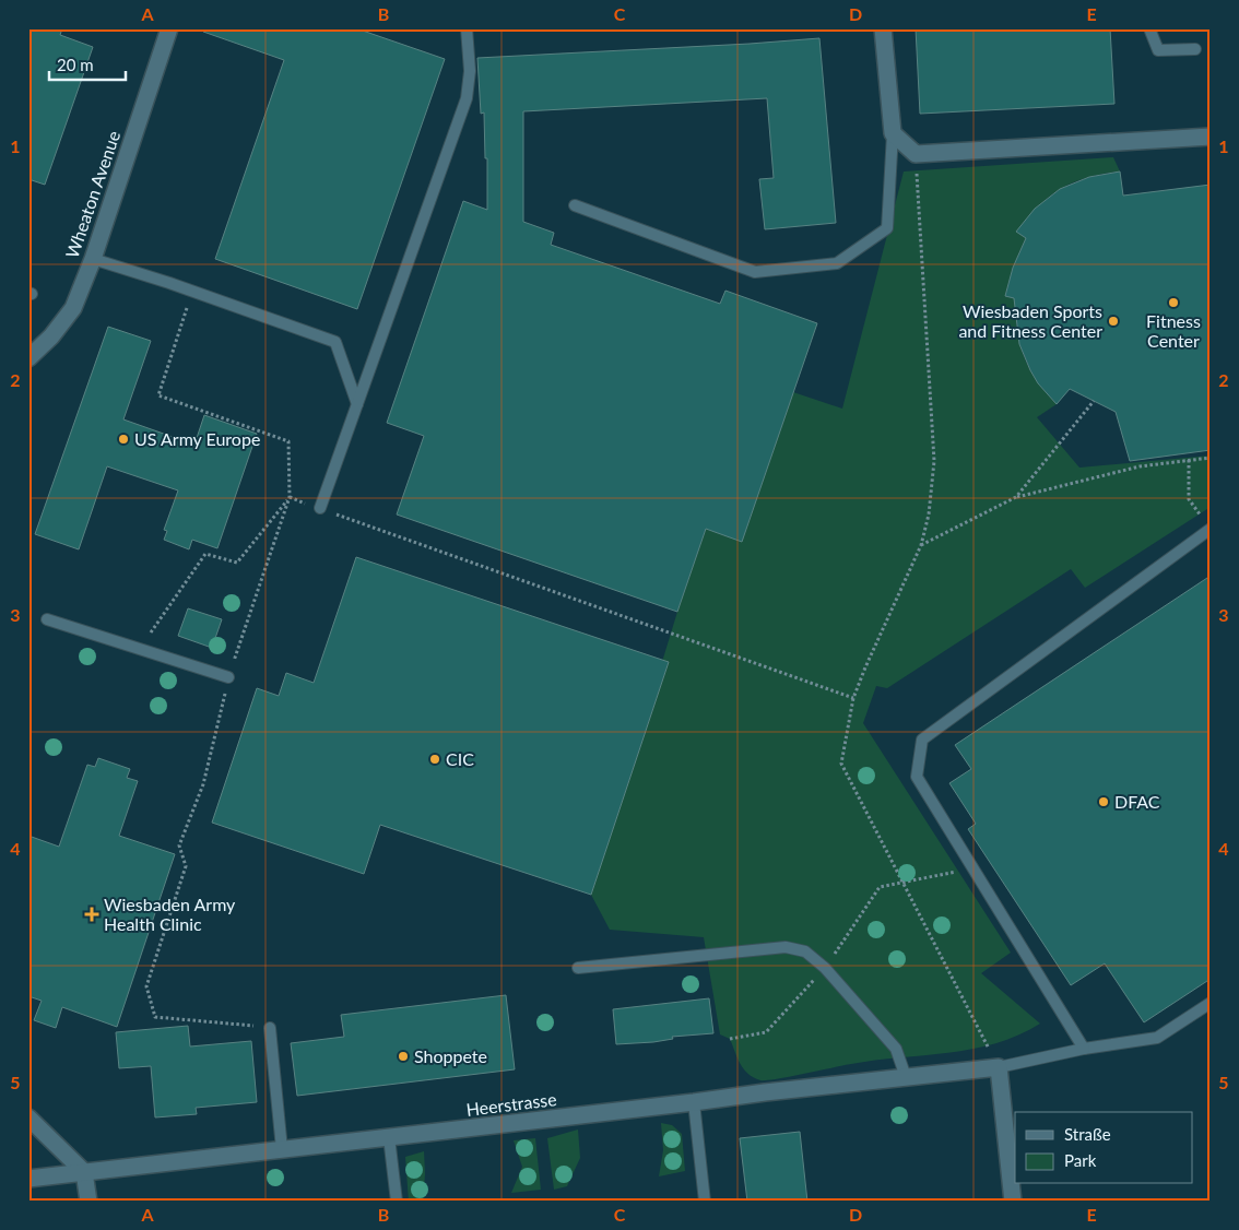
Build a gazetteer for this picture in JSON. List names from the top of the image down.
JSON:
{
  "streets": {
    "street": ["Wheaton Avenue", "Heerstrasse"]
  },
  "places": {
    "other": [
      "Fitness Center",
      "Wiesbaden Sports and Fitness Center",
      "US Army Europe",
      "CIC",
      "DFAC",
      "Shoppete"
    ],
    "health": ["Wiesbaden Army Health Clinic"]
  },
  "legend": ["Straße", "Park"],
  "scale_bar": "20 m",
  "grid": {
    "columns": [
      "A",
      "B",
      "C",
      "D",
      "E"
    ],
    "rows": [
      "1",
      "2",
      "3",
      "4",
      "5"
    ]
  }
}
